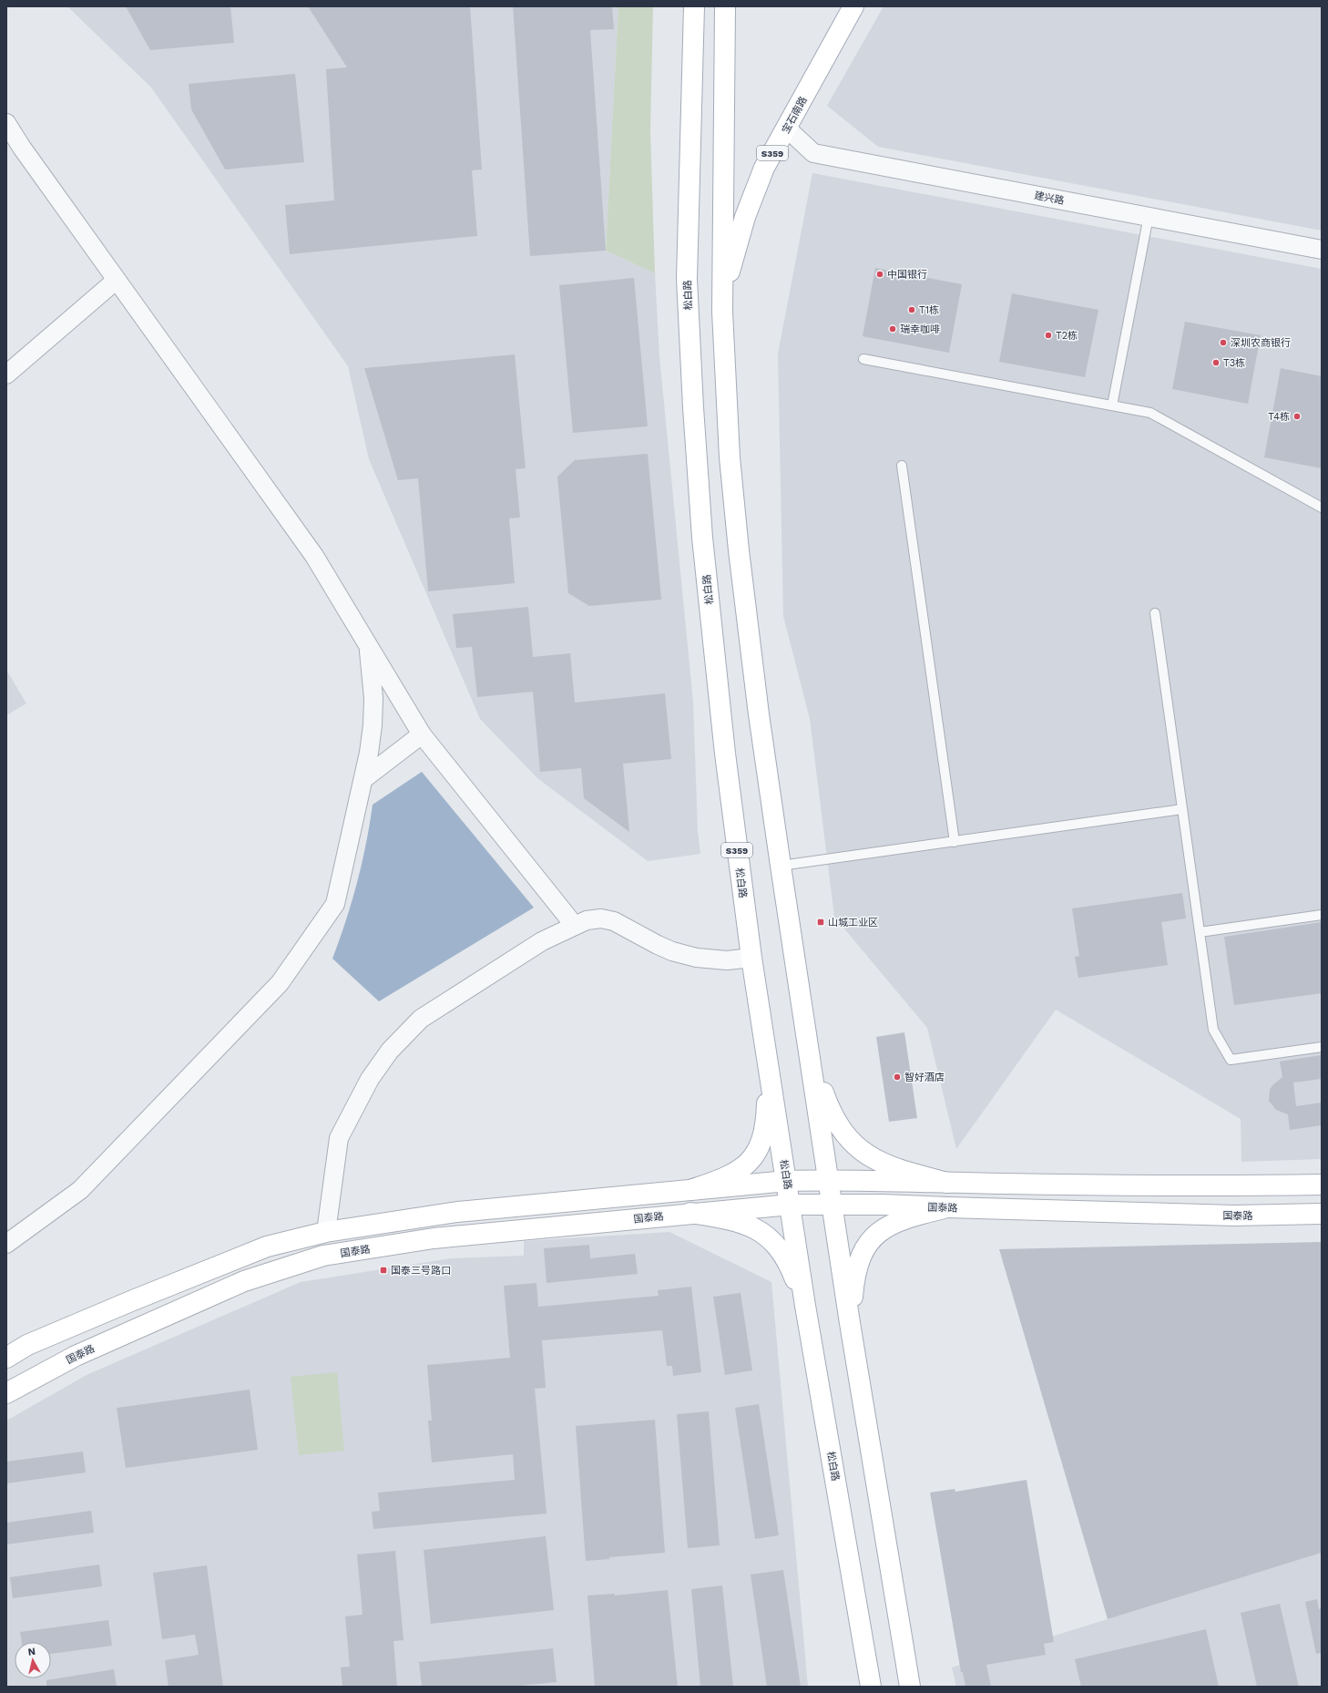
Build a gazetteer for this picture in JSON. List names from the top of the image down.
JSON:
{
  "streets": {
    "main road": [
      "宝石南路",
      "S359",
      "松白路",
      "国泰路"
    ],
    "street": ["建兴路"]
  },
  "crossings": [
    ["宝石南路", "S359"],
    ["宝石南路", "建兴路"],
    ["S359", "国泰路"],
    ["松白路", "国泰路"]
  ],
  "places": {
    "other": [
      "中国银行",
      "T1栋",
      "瑞幸咖啡",
      "T2栋",
      "深圳农商银行",
      "T3栋",
      "T4栋",
      "智好酒店"
    ],
    "transit": ["山城工业区", "国泰三号路口"]
  },
  "north": "top"
}
